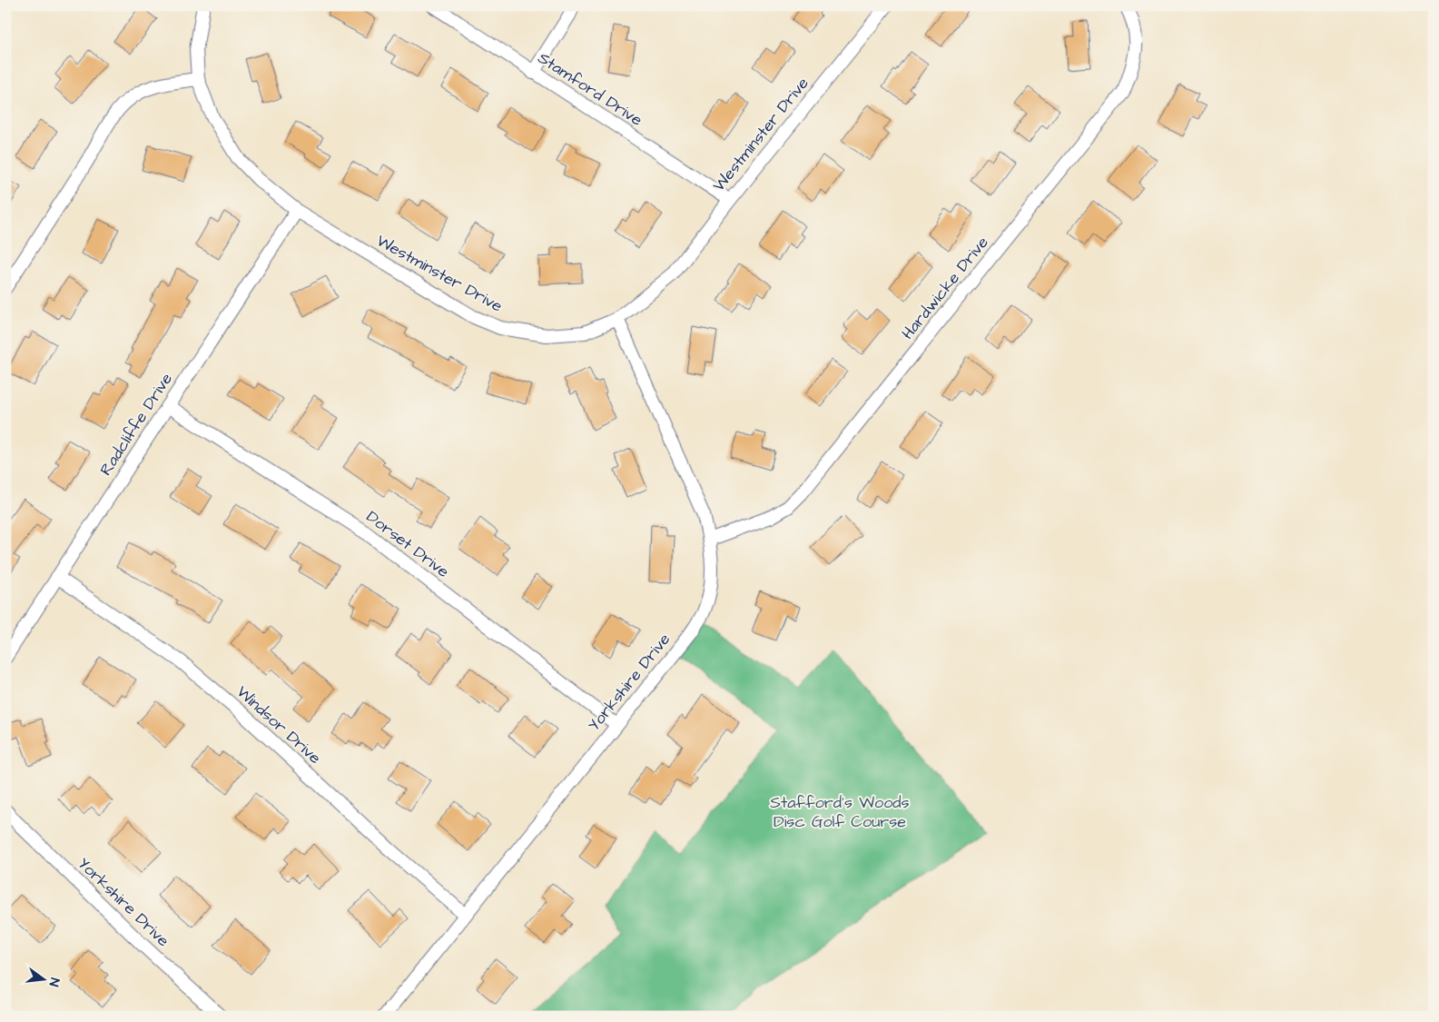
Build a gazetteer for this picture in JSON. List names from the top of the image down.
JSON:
{
  "streets": {
    "street": [
      "Stamford Drive",
      "Westminster Drive",
      "Hardwicke Drive",
      "Radcliffe Drive",
      "Dorset Drive",
      "Yorkshire Drive",
      "Windsor Drive"
    ]
  },
  "crossings": [
    ["Stamford Drive", "Westminster Drive"],
    ["Westminster Drive", "Radcliffe Drive"],
    ["Westminster Drive", "Yorkshire Drive"],
    ["Hardwicke Drive", "Yorkshire Drive"],
    ["Radcliffe Drive", "Dorset Drive"],
    ["Radcliffe Drive", "Windsor Drive"],
    ["Dorset Drive", "Yorkshire Drive"],
    ["Yorkshire Drive", "Windsor Drive"]
  ],
  "parks": ["Stafford's Woods Disc Golf Course"],
  "north": "right"
}
